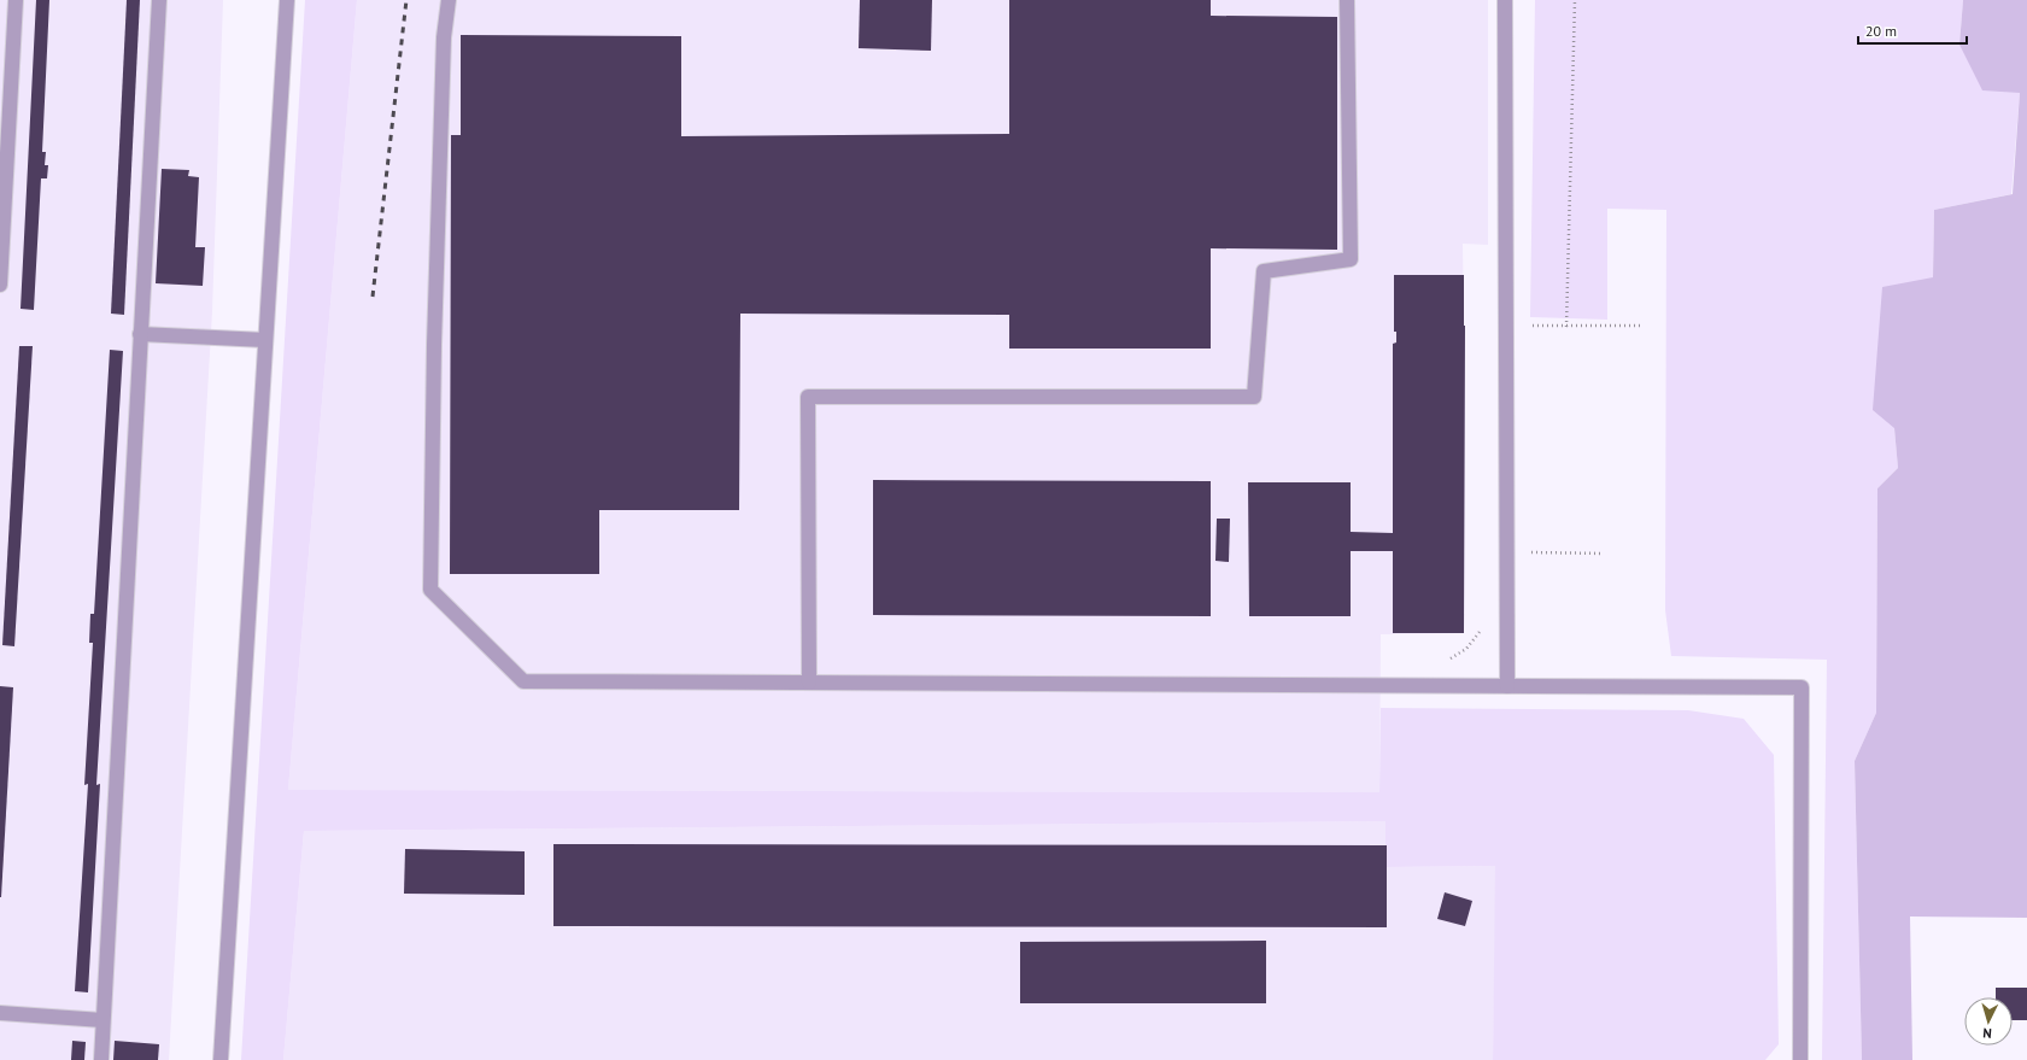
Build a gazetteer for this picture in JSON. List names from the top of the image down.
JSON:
{
  "scale_bar": "20 m",
  "north": "bottom"
}
